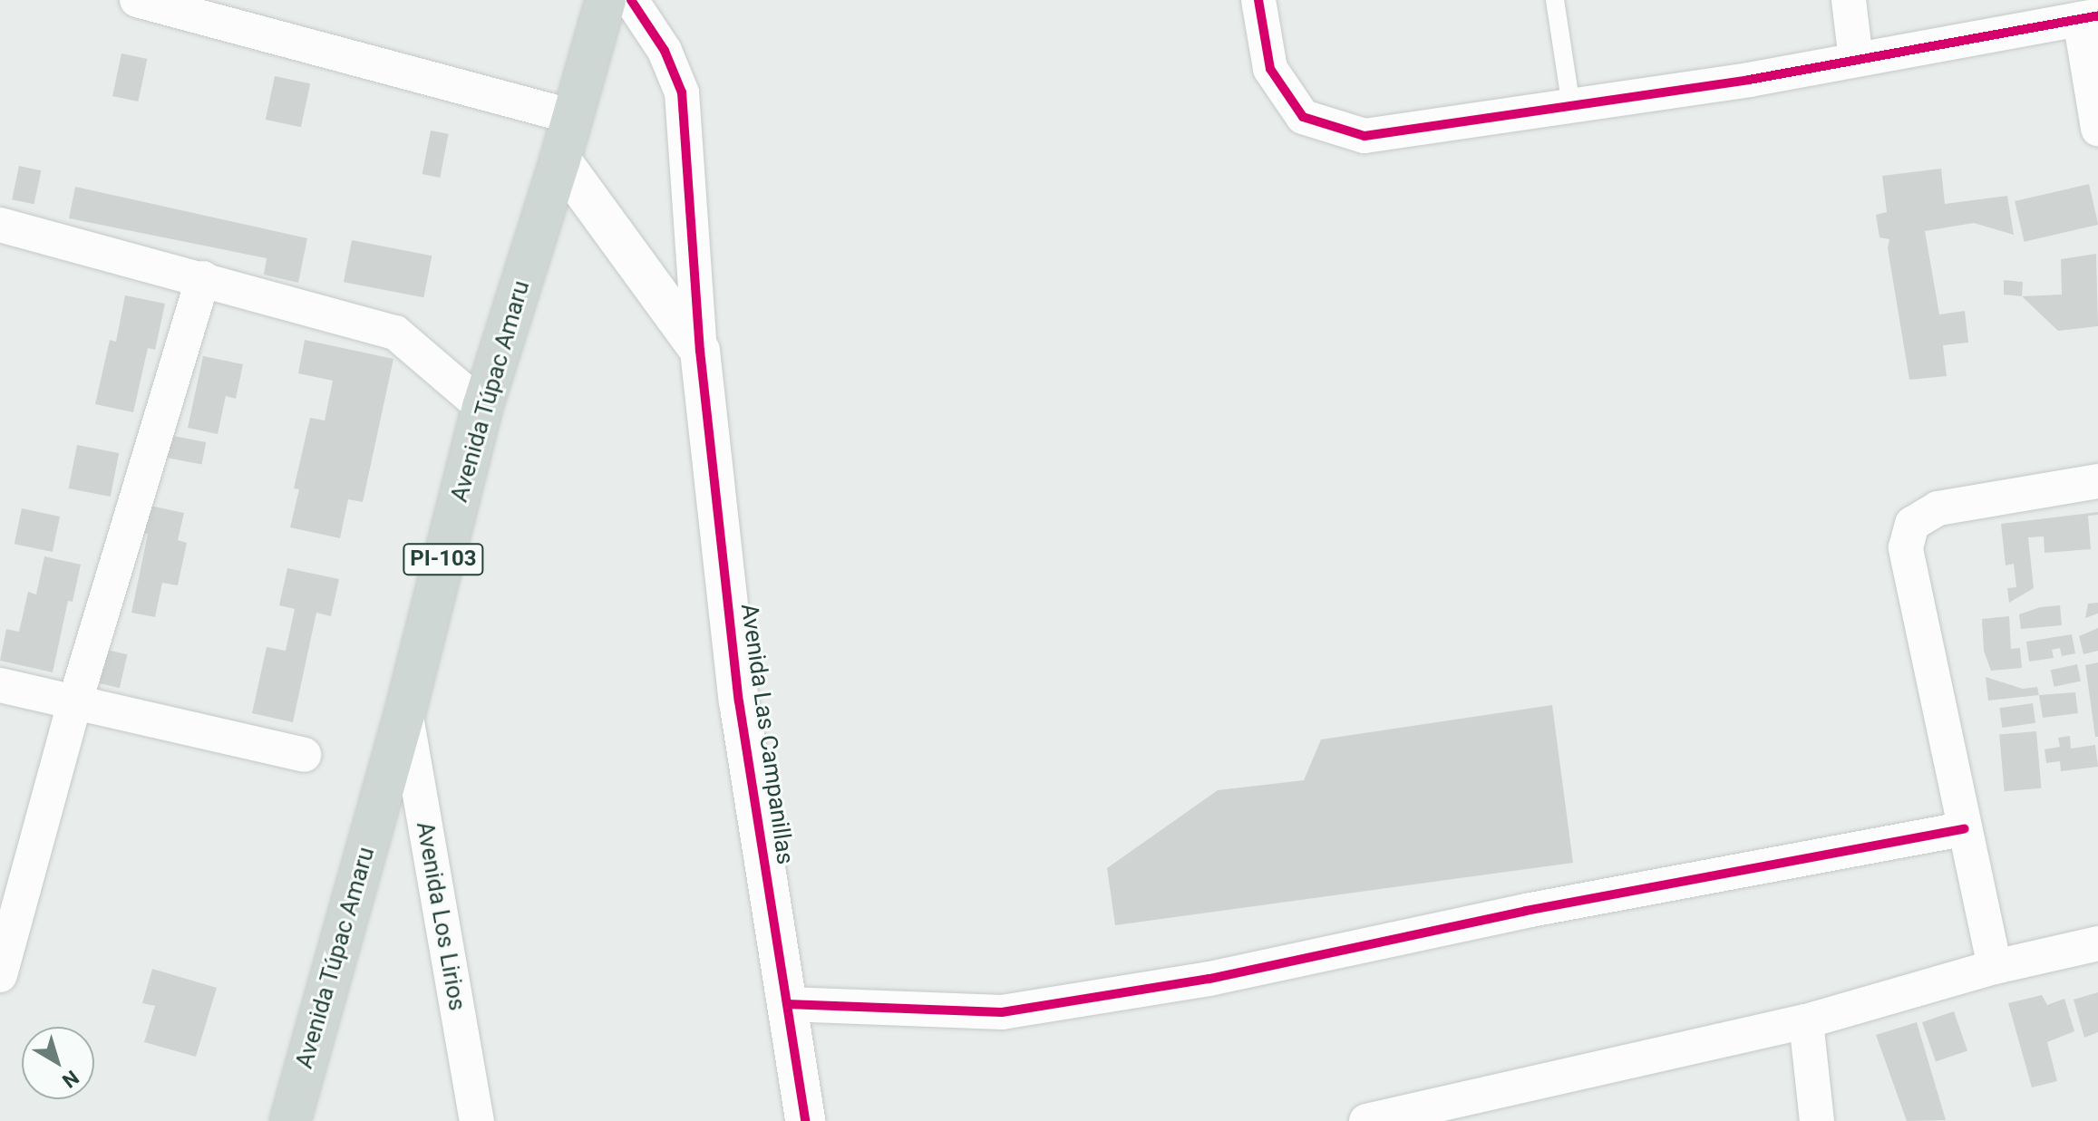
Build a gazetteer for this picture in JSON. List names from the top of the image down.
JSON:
{
  "streets": {
    "main road": ["Avenida Túpac Amaru", "PI-103"],
    "street": ["Avenida Las Campanillas", "Avenida Los Lirios"]
  },
  "crossings": [
    ["Avenida Túpac Amaru", "Avenida Las Campanillas"],
    ["Avenida Túpac Amaru", "Avenida Los Lirios"]
  ],
  "north": "bottom right"
}
